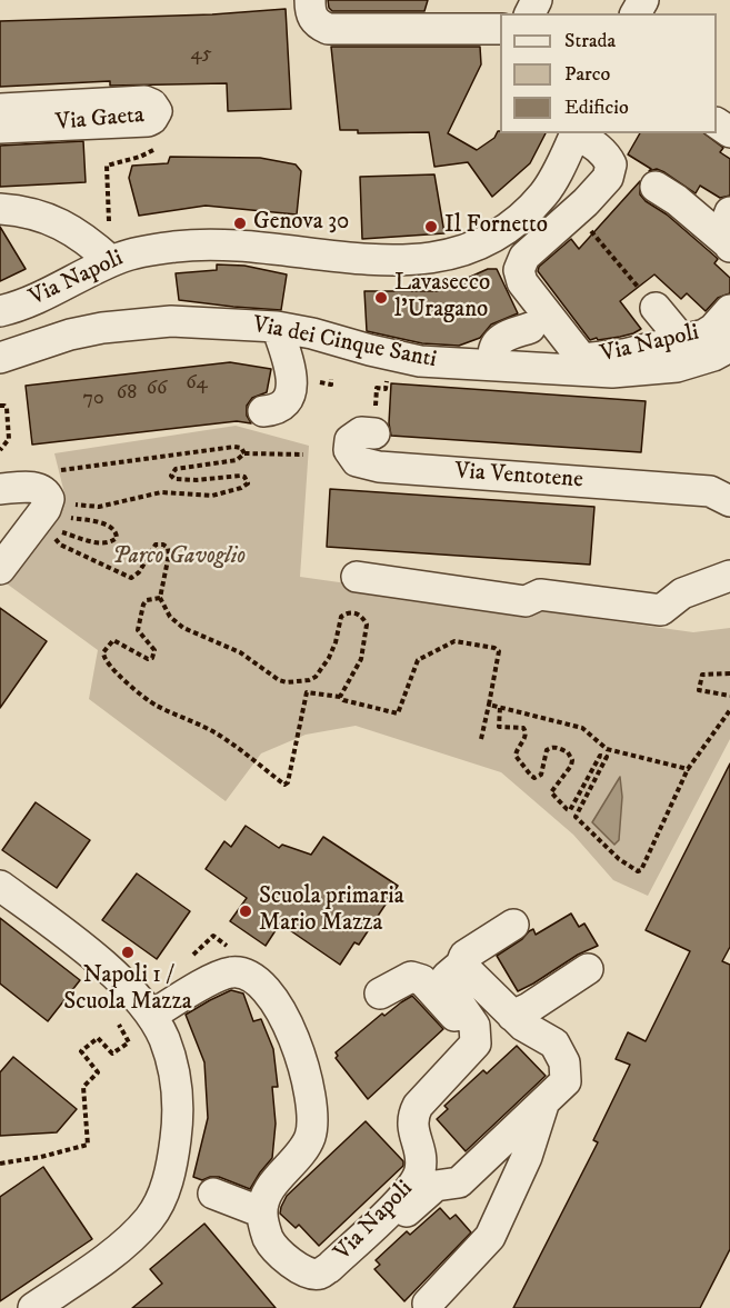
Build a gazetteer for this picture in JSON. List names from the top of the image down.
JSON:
{
  "streets": {
    "street": [
      "Via Gaeta",
      "Via Napoli",
      "Via dei Cinque Santi",
      "Via Ventotene"
    ]
  },
  "parks": ["Parco Gavoglio"],
  "places": [
    "Genova 30",
    "Il Fornetto",
    "Lavasecco l'Uragano",
    "Scuola primaria Mario Mazza",
    "Napoli 1 / Scuola Mazza"
  ],
  "house_numbers": [
    "45",
    "64",
    "66",
    "68",
    "70"
  ],
  "legend": ["Strada", "Parco", "Edificio"]
}
